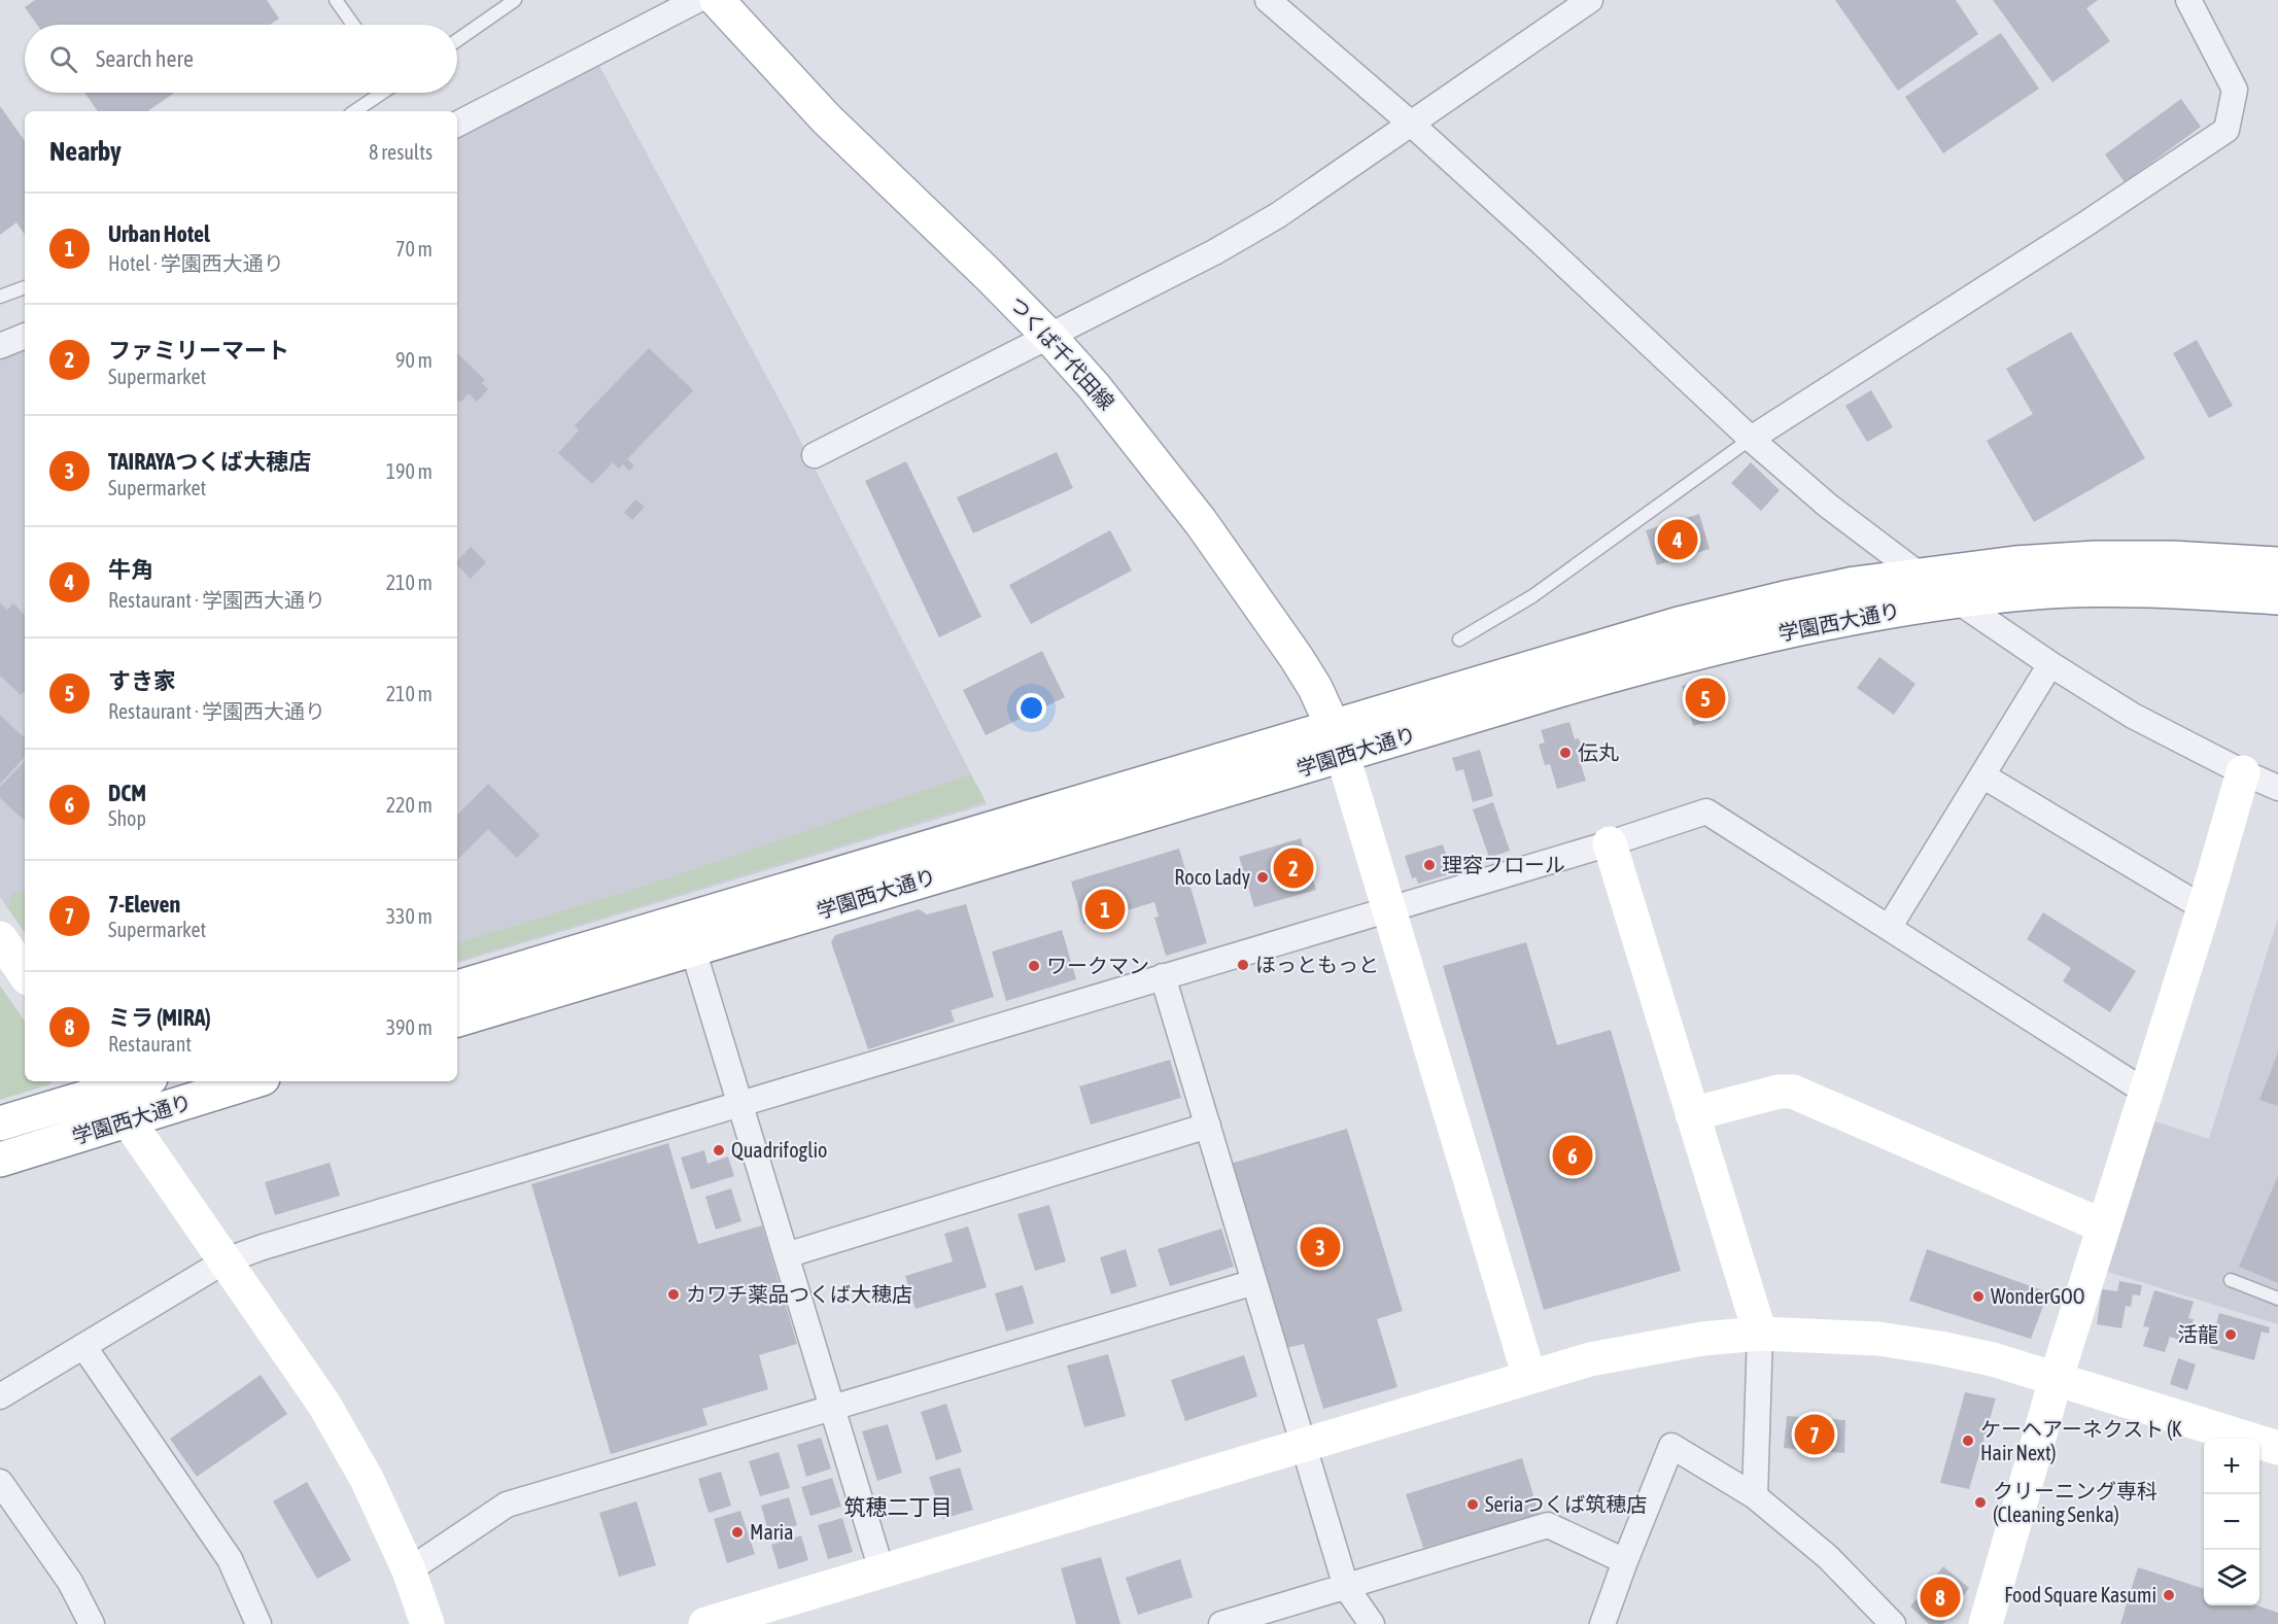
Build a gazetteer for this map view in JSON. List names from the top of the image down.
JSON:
{
  "streets": {
    "main road": ["つくば千代田線", "学園西大通り"]
  },
  "crossings": [
    ["つくば千代田線", "学園西大通り"]
  ],
  "districts": ["筑穂二丁目"],
  "places": [
    "伝丸",
    "理容フロール",
    "Roco Lady",
    "ほっともっと",
    "ワークマン",
    "Quadrifoglio",
    "カワチ薬品つくば大穂店",
    "WonderGOO",
    "活龍",
    "ケーヘアーネクスト (K Hair Next)",
    "クリーニング専科 (Cleaning Senka)",
    "Seriaつくば筑穂店",
    "Maria",
    "Food Square Kasumi"
  ],
  "page": {
    "search": "Search here",
    "heading": ["Nearby", "8 results"],
    "list": [
      {
        "mark": "1",
        "name": "Urban Hotel",
        "note": "Hotel · 学園西大通り",
        "value": "70 m"
      },
      {
        "mark": "2",
        "name": "ファミリーマート",
        "note": "Supermarket",
        "value": "90 m"
      },
      {
        "mark": "3",
        "name": "TAIRAYAつくば大穂店",
        "note": "Supermarket",
        "value": "190 m"
      },
      {
        "mark": "4",
        "name": "牛角",
        "note": "Restaurant · 学園西大通り",
        "value": "210 m"
      },
      {
        "mark": "5",
        "name": "すき家",
        "note": "Restaurant · 学園西大通り",
        "value": "210 m"
      },
      {
        "mark": "6",
        "name": "DCM",
        "note": "Shop",
        "value": "220 m"
      },
      {
        "mark": "7",
        "name": "7-Eleven",
        "note": "Supermarket",
        "value": "330 m"
      },
      {
        "mark": "8",
        "name": "ミラ (MIRA)",
        "note": "Restaurant",
        "value": "390 m"
      }
    ],
    "pins": [
      "4",
      "5",
      "2",
      "1",
      "6",
      "3",
      "7",
      "8"
    ],
    "map_buttons": ["+", "−"]
  }
}
